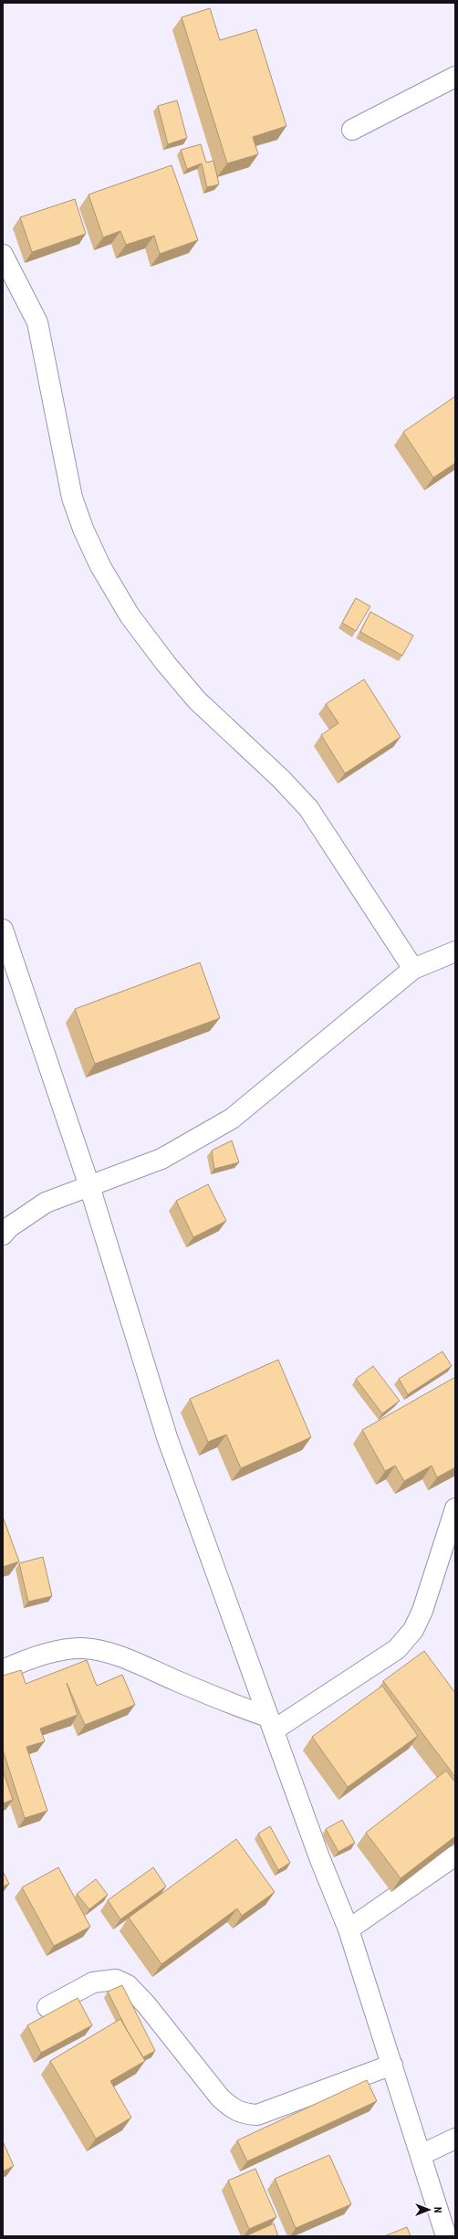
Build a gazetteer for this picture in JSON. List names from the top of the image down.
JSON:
{
  "north": "right"
}
